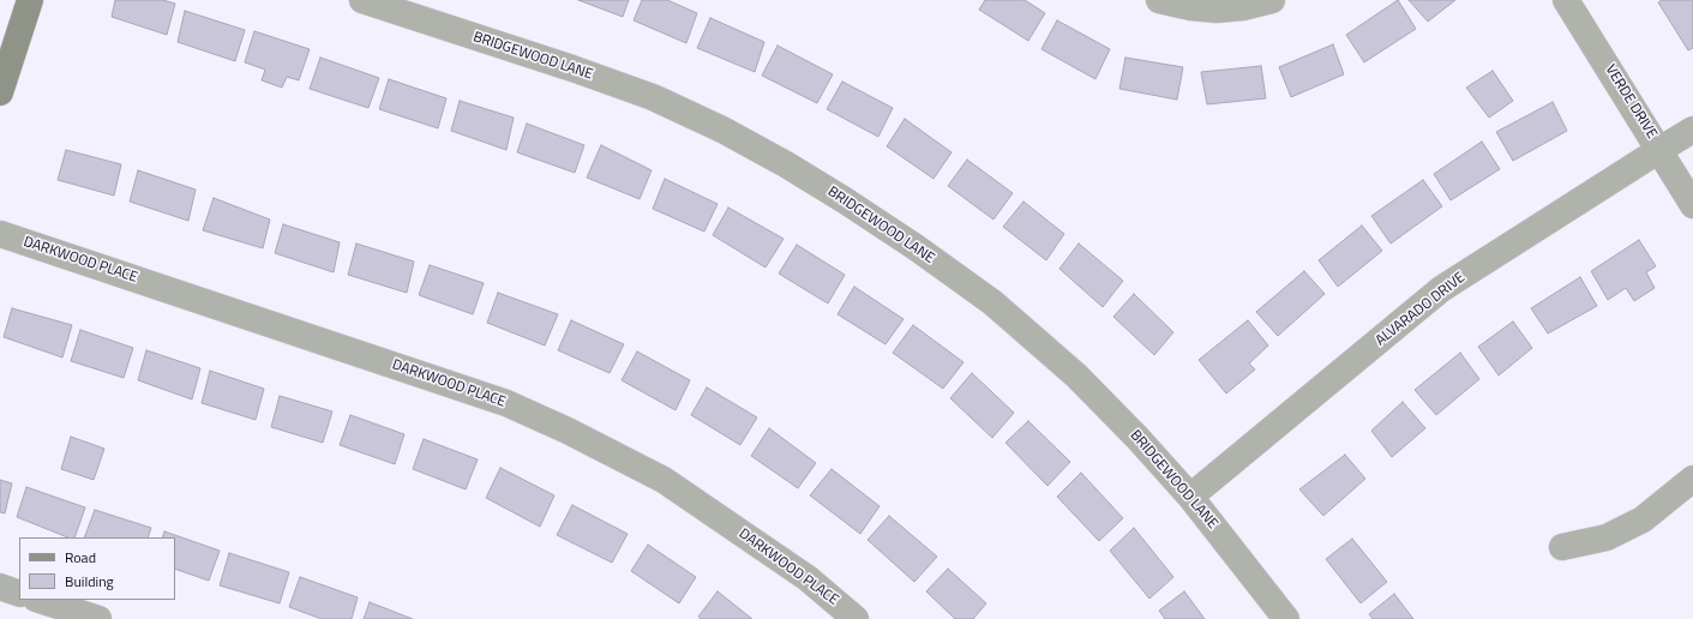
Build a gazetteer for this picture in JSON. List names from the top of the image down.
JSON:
{
  "streets": {
    "street": [
      "BRIDGEWOOD LANE",
      "VERDE DRIVE",
      "DARKWOOD PLACE",
      "ALVARADO DRIVE"
    ]
  },
  "crossings": [
    ["BRIDGEWOOD LANE", "ALVARADO DRIVE"],
    ["VERDE DRIVE", "ALVARADO DRIVE"]
  ],
  "legend": ["Road", "Building"]
}
